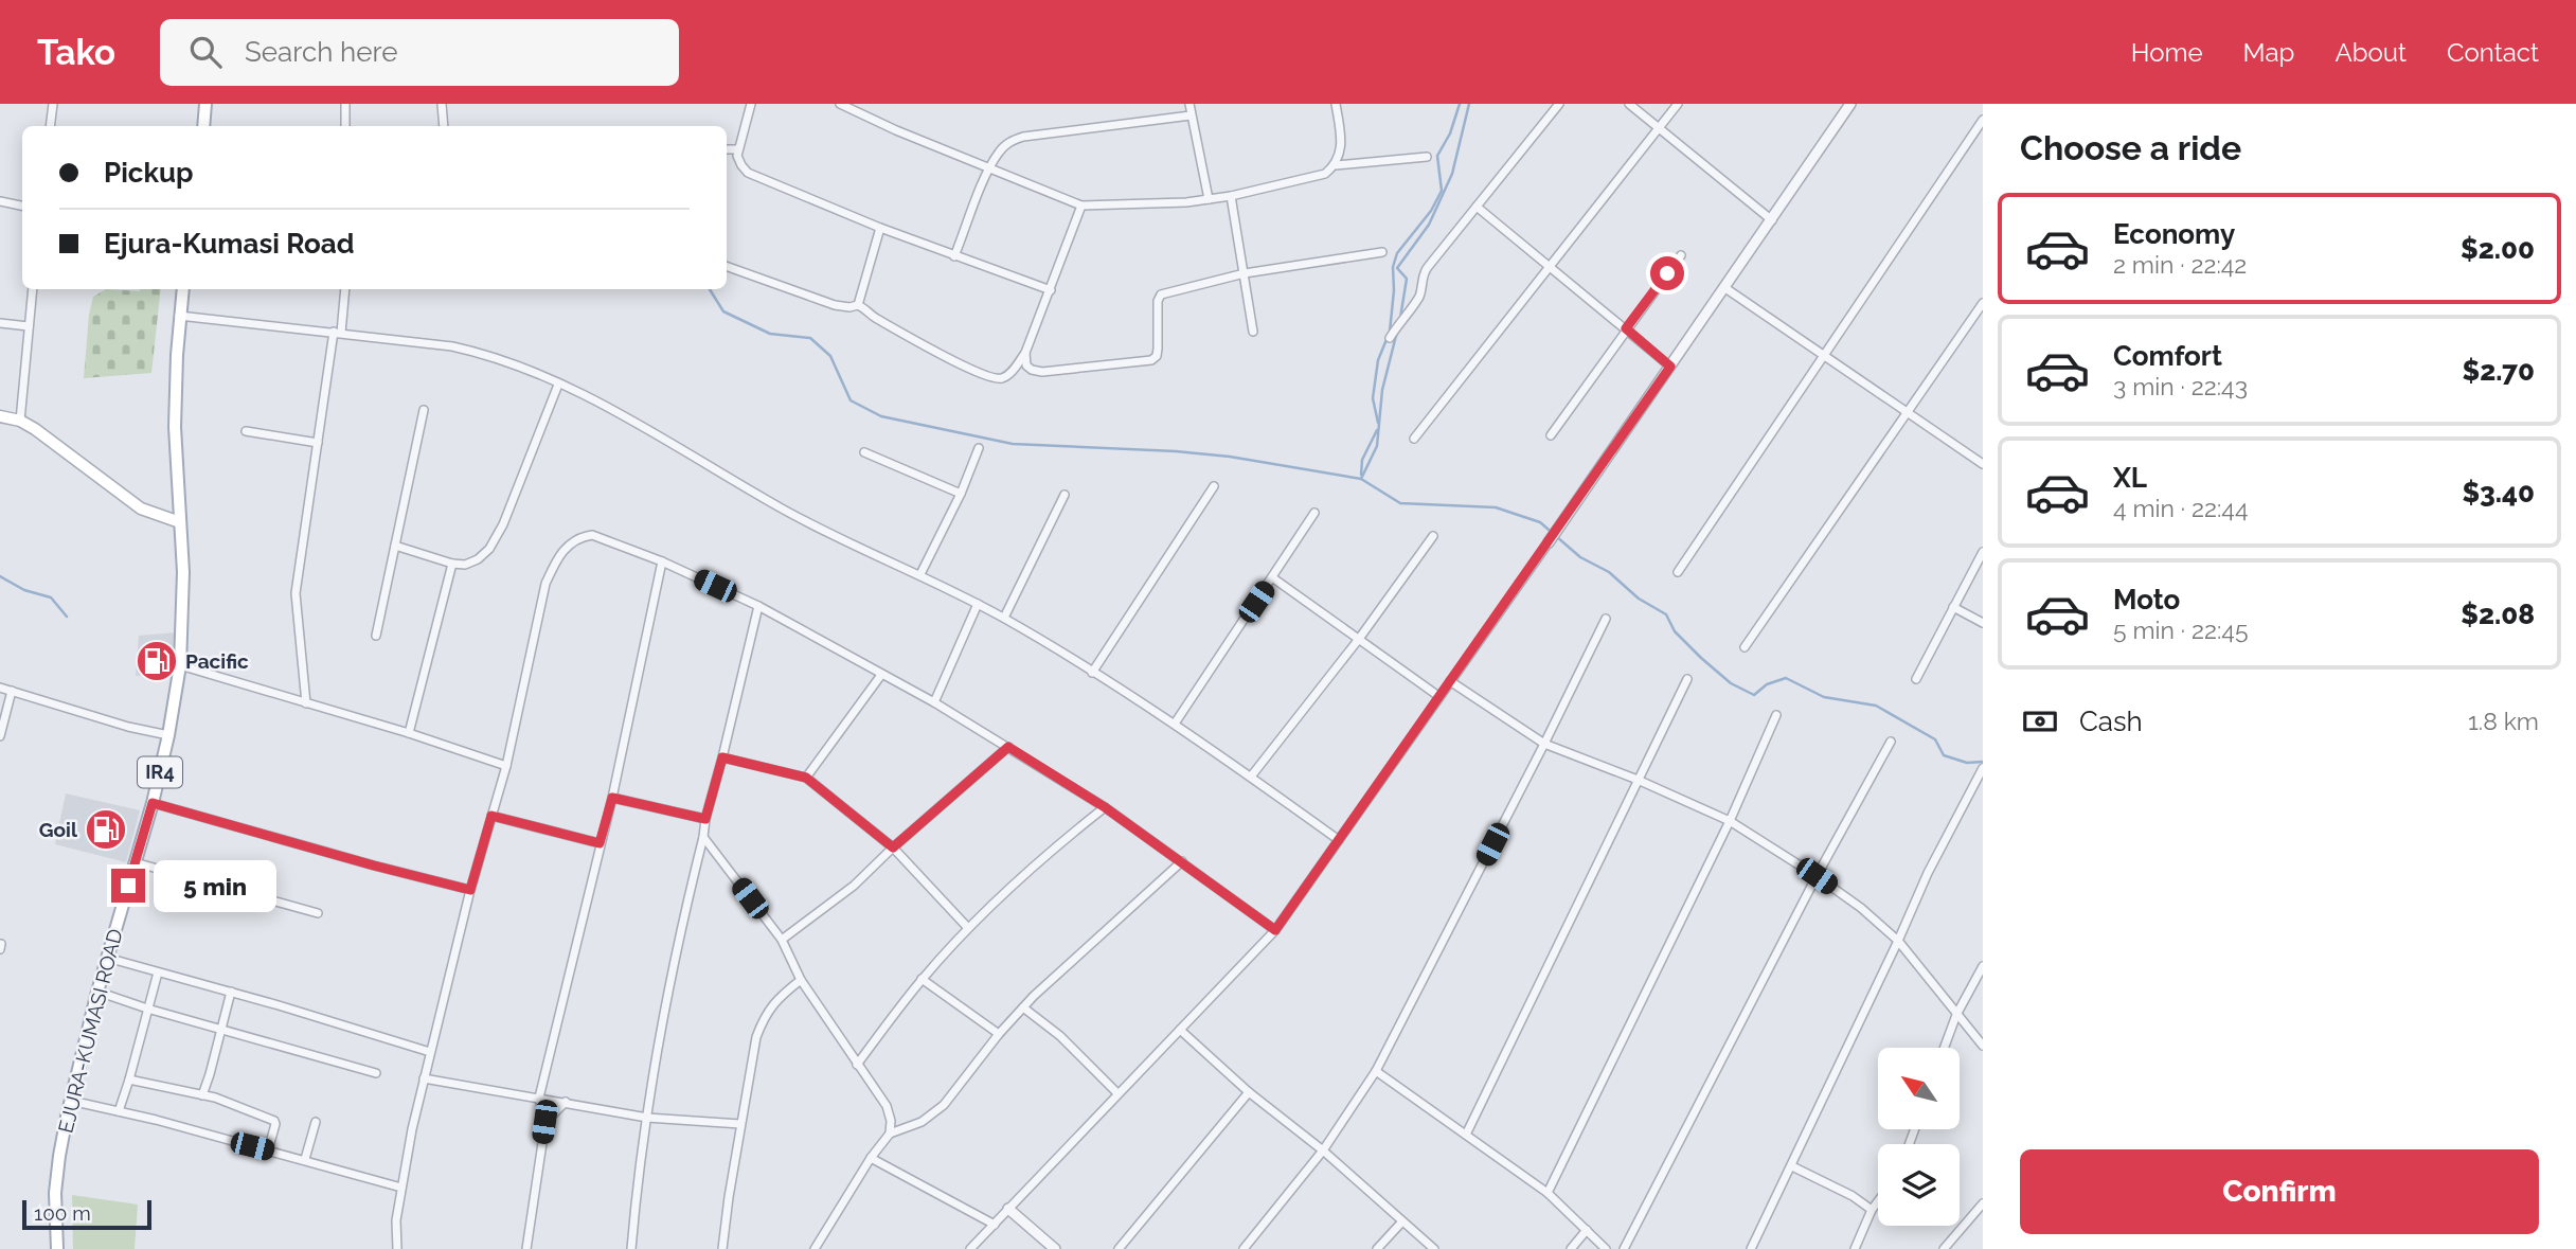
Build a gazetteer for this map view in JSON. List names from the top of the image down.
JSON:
{
  "streets": {
    "main road": ["IR4", "EJURA-KUMASI ROAD"]
  },
  "places": {
    "fuel station": ["Pacific", "Goil"]
  },
  "scale_bar": "100 m",
  "north": "top left",
  "page": {
    "header": "Tako",
    "search": "Search here",
    "nav": [
      "Home",
      "Map",
      "About",
      "Contact"
    ],
    "heading": "Choose a ride",
    "banner": ["Pickup", "Ejura-Kumasi Road"],
    "list": [
      {
        "name": "Economy",
        "note": "2 min · 22:42",
        "value": "$2.00"
      },
      {
        "name": "Comfort",
        "note": "3 min · 22:43",
        "value": "$2.70"
      },
      {
        "name": "XL",
        "note": "4 min · 22:44",
        "value": "$3.40"
      },
      {
        "name": "Moto",
        "note": "5 min · 22:45",
        "value": "$2.08"
      }
    ],
    "pay": ["Cash", "1.8 km"],
    "bubble": "5 min",
    "buttons": "Confirm",
    "scale": "100 m"
  }
}
